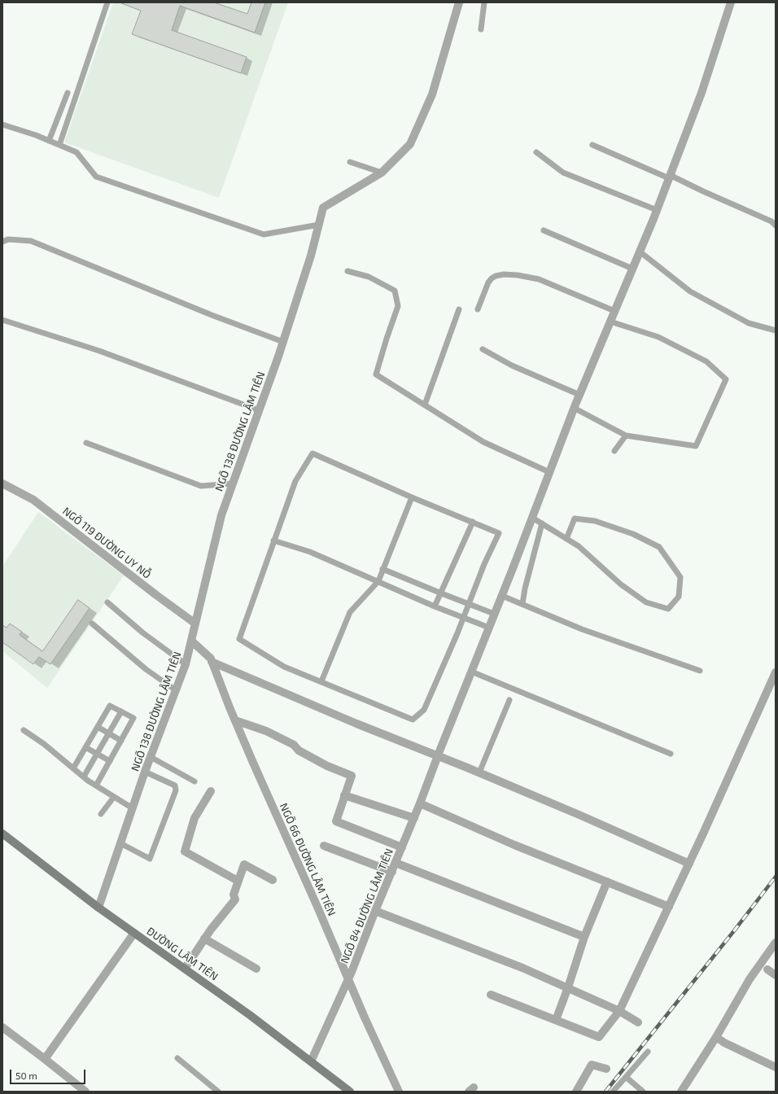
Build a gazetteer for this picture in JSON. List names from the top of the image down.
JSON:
{
  "streets": {
    "street": [
      "NGÕ 138 ĐƯỜNG LÂM TIÊN",
      "NGÕ 119 ĐƯỜNG UY NỖ",
      "NGÕ 66 ĐƯỜNG LÂM TIÊN",
      "NGÕ 84 ĐƯỜNG LÂM TIÊN",
      "ĐƯỜNG LÂM TIÊN"
    ]
  },
  "crossings": [
    ["NGÕ 138 ĐƯỜNG LÂM TIÊN", "NGÕ 119 ĐƯỜNG UY NỖ"],
    ["NGÕ 138 ĐƯỜNG LÂM TIÊN", "NGÕ 66 ĐƯỜNG LÂM TIÊN"],
    ["NGÕ 138 ĐƯỜNG LÂM TIÊN", "ĐƯỜNG LÂM TIÊN"],
    ["NGÕ 66 ĐƯỜNG LÂM TIÊN", "NGÕ 84 ĐƯỜNG LÂM TIÊN"],
    ["NGÕ 84 ĐƯỜNG LÂM TIÊN", "ĐƯỜNG LÂM TIÊN"]
  ],
  "scale_bar": "50 m"
}
